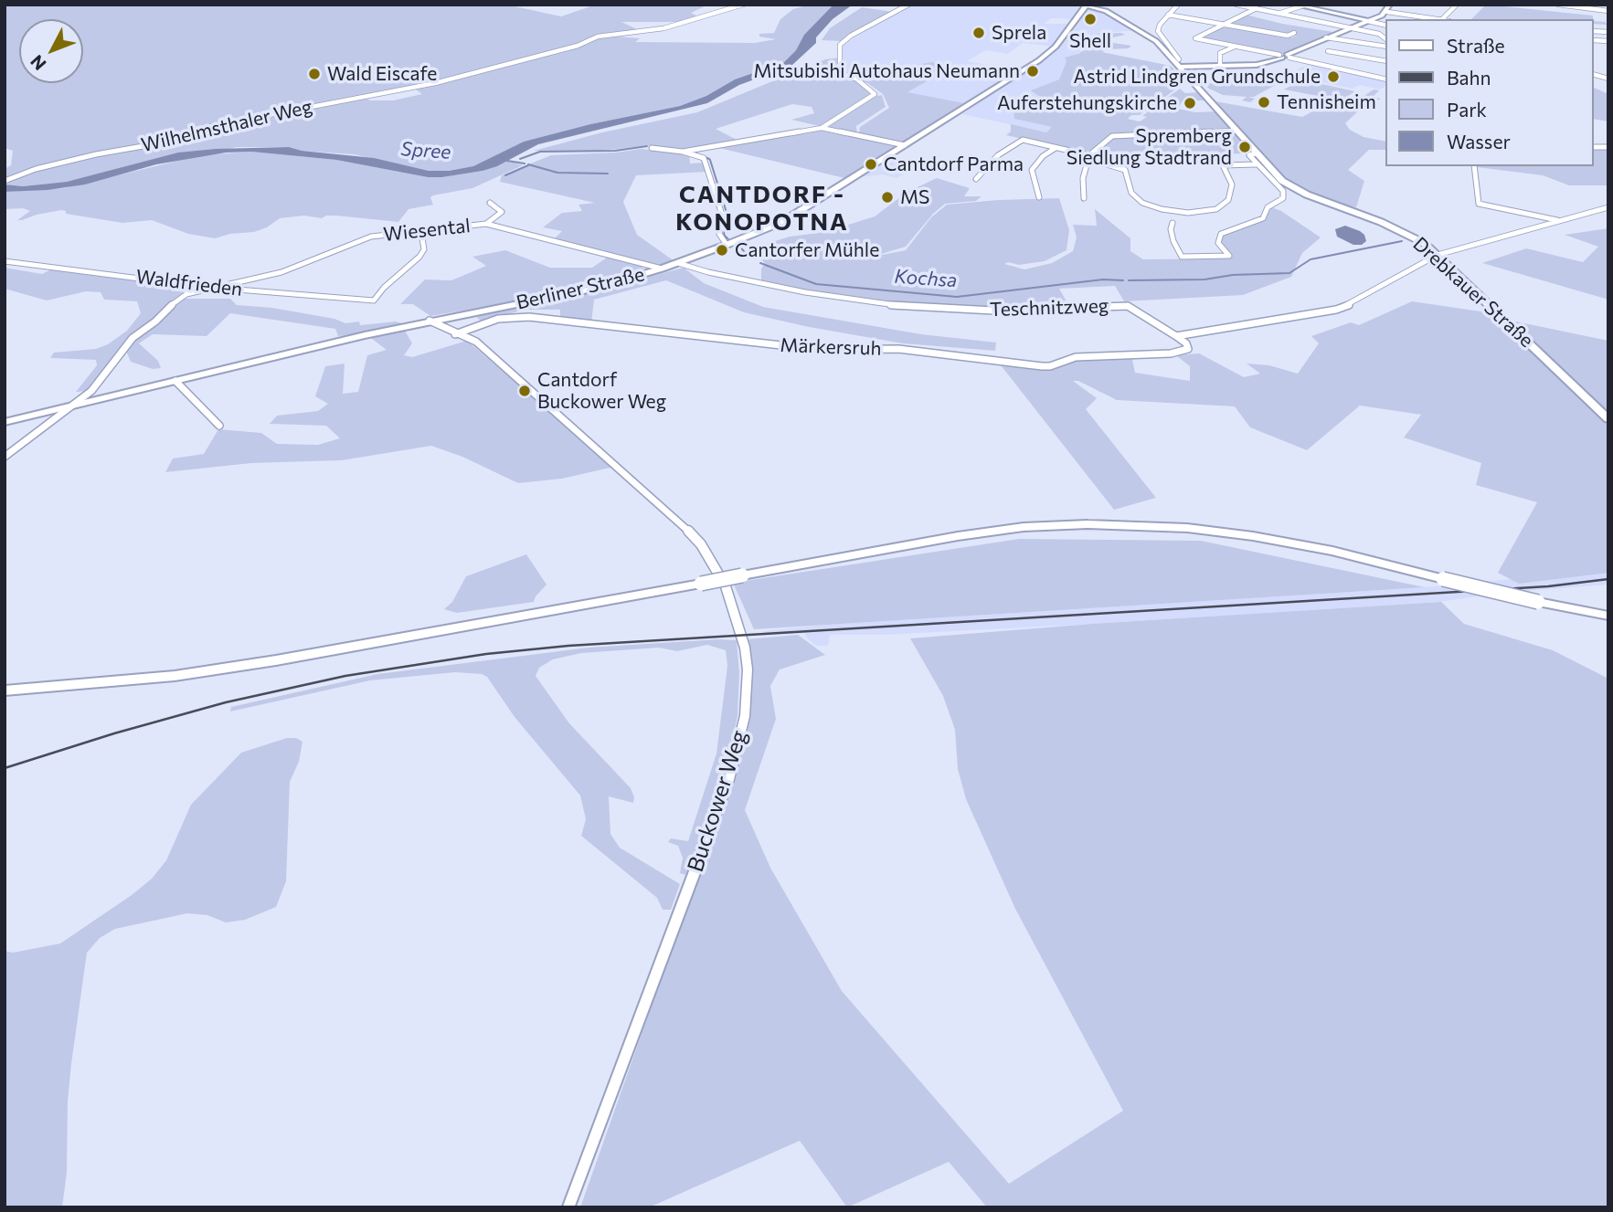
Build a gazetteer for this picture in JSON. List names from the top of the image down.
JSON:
{
  "streets": {
    "main road": ["Berliner Straße", "Drebkauer Straße"],
    "street": [
      "Wilhelmsthaler Weg",
      "Wiesental",
      "Waldfrieden",
      "Teschnitzweg",
      "Märkersruh",
      "Buckower Weg"
    ]
  },
  "crossings": [
    ["Wiesental", "Waldfrieden"],
    ["Wiesental", "Berliner Straße"],
    ["Berliner Straße", "Drebkauer Straße"],
    ["Berliner Straße", "Teschnitzweg"],
    ["Berliner Straße", "Buckower Weg"],
    ["Teschnitzweg", "Märkersruh"],
    ["Märkersruh", "Buckower Weg"]
  ],
  "districts": ["CANTDORF - KONOPOTNA"],
  "water": ["Spree", "Kochsa"],
  "places": [
    "Shell",
    "Sprela",
    "Mitsubishi Autohaus Neumann",
    "Wald Eiscafe",
    "Astrid Lindgren Grundschule",
    "Tennisheim",
    "Auferstehungskirche",
    "Spremberg Siedlung Stadtrand",
    "Cantdorf Parma",
    "MS",
    "Cantorfer Mühle",
    "Cantdorf Buckower Weg"
  ],
  "legend": [
    "Straße",
    "Bahn",
    "Park",
    "Wasser"
  ],
  "north": "bottom left"
}
